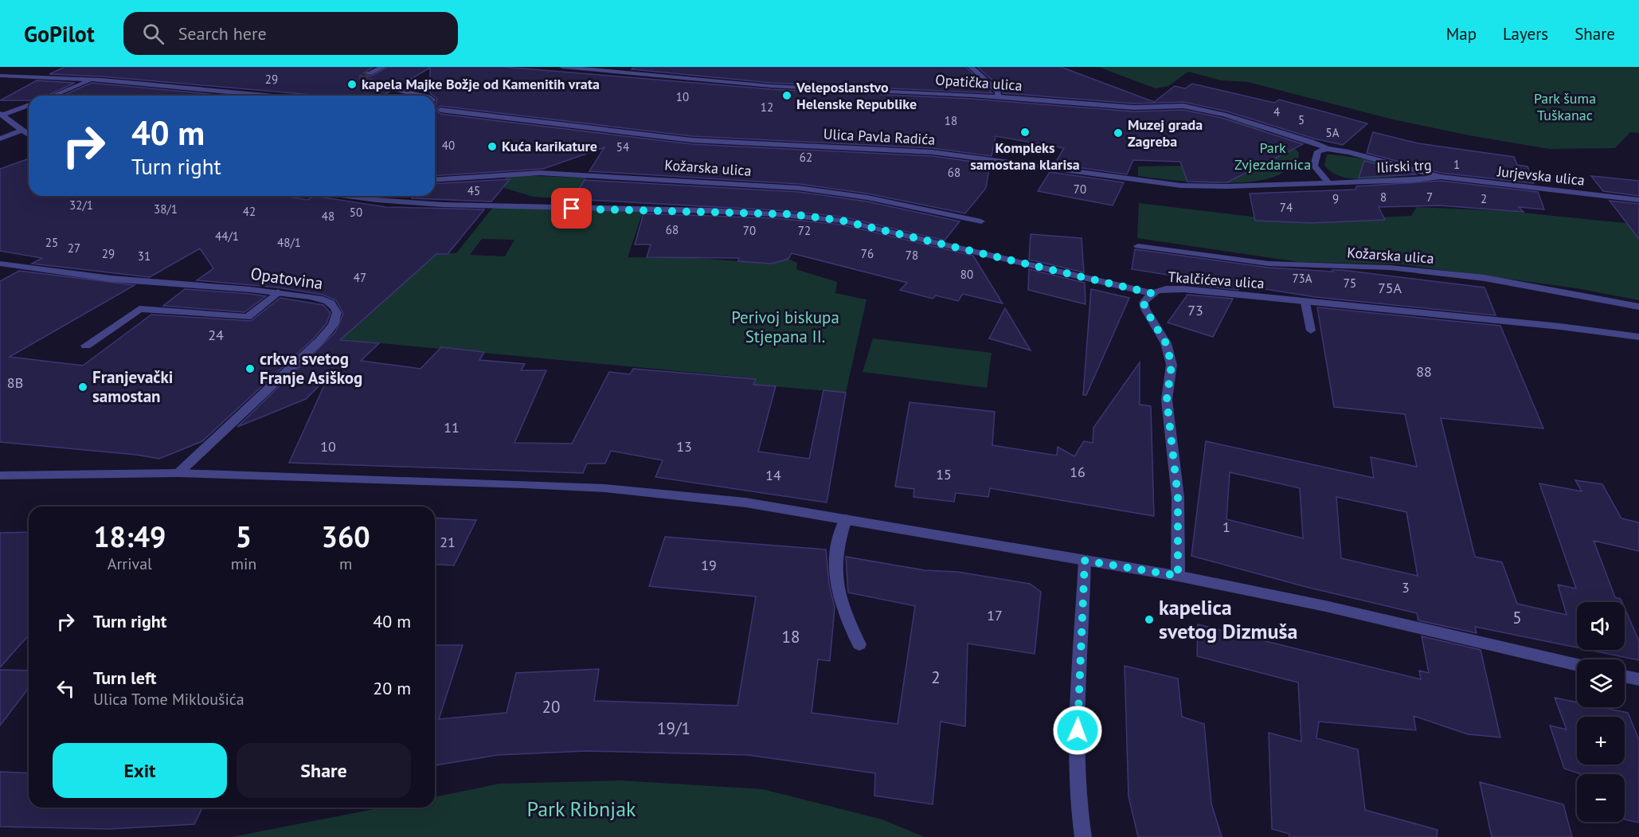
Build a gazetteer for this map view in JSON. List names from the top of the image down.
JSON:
{
  "streets": {
    "street": [
      "Opatička ulica",
      "Ulica Pavla Radića",
      "Ilirski trg",
      "Kožarska ulica",
      "Jurjevska ulica",
      "Opatovina",
      "Tkalčićeva ulica"
    ]
  },
  "crossings": [
    ["Opatička ulica", "Ilirski trg"],
    ["Ulica Pavla Radića", "Ilirski trg"],
    ["Ilirski trg", "Jurjevska ulica"]
  ],
  "parks": [
    "Park šuma Tuškanac",
    "Park Zvjezdarnica",
    "Perivoj biskupa Stjepana II.",
    "Park Ribnjak"
  ],
  "places": [
    "kapela Majke Božje od Kamenitih vrata",
    "Veleposlanstvo Helenske Republike",
    "Kompleks samostana klarisa",
    "Muzej grada Zagreba",
    "Kuća karikature",
    "crkva svetog Franje Asiškog",
    "Franjevački samostan",
    "kapelica svetog Dizmuša"
  ],
  "house_numbers": [
    "29",
    "10",
    "12",
    "4",
    "5",
    "18",
    "5A",
    "40",
    "54",
    "62",
    "1",
    "68",
    "70",
    "45",
    "8",
    "7",
    "9",
    "2",
    "32/1",
    "74",
    "38/1",
    "42",
    "50",
    "48",
    "68",
    "70",
    "72",
    "44/1",
    "25",
    "48/1",
    "27",
    "29",
    "76",
    "78",
    "31",
    "80",
    "47",
    "73A",
    "75",
    "75A",
    "73",
    "24",
    "88",
    "8B",
    "11",
    "10",
    "13",
    "16",
    "15",
    "14",
    "1",
    "21",
    "19",
    "3",
    "17",
    "5",
    "18",
    "2",
    "20",
    "19/1"
  ],
  "page": {
    "header": "GoPilot",
    "search": "Search here",
    "nav": ["Map", "Layers", "Share"],
    "turn": ["40 m", "Turn right"],
    "eta": [
      "18:49",
      "Arrival",
      "5",
      "min",
      "360",
      "m"
    ],
    "list": [
      {
        "name": "Turn right",
        "value": "40 m"
      },
      {
        "name": "Turn left",
        "note": "Ulica Tome Mikloušića",
        "value": "20 m"
      }
    ],
    "map_buttons": ["+", "−"],
    "buttons": ["Exit", "Share"]
  }
}
